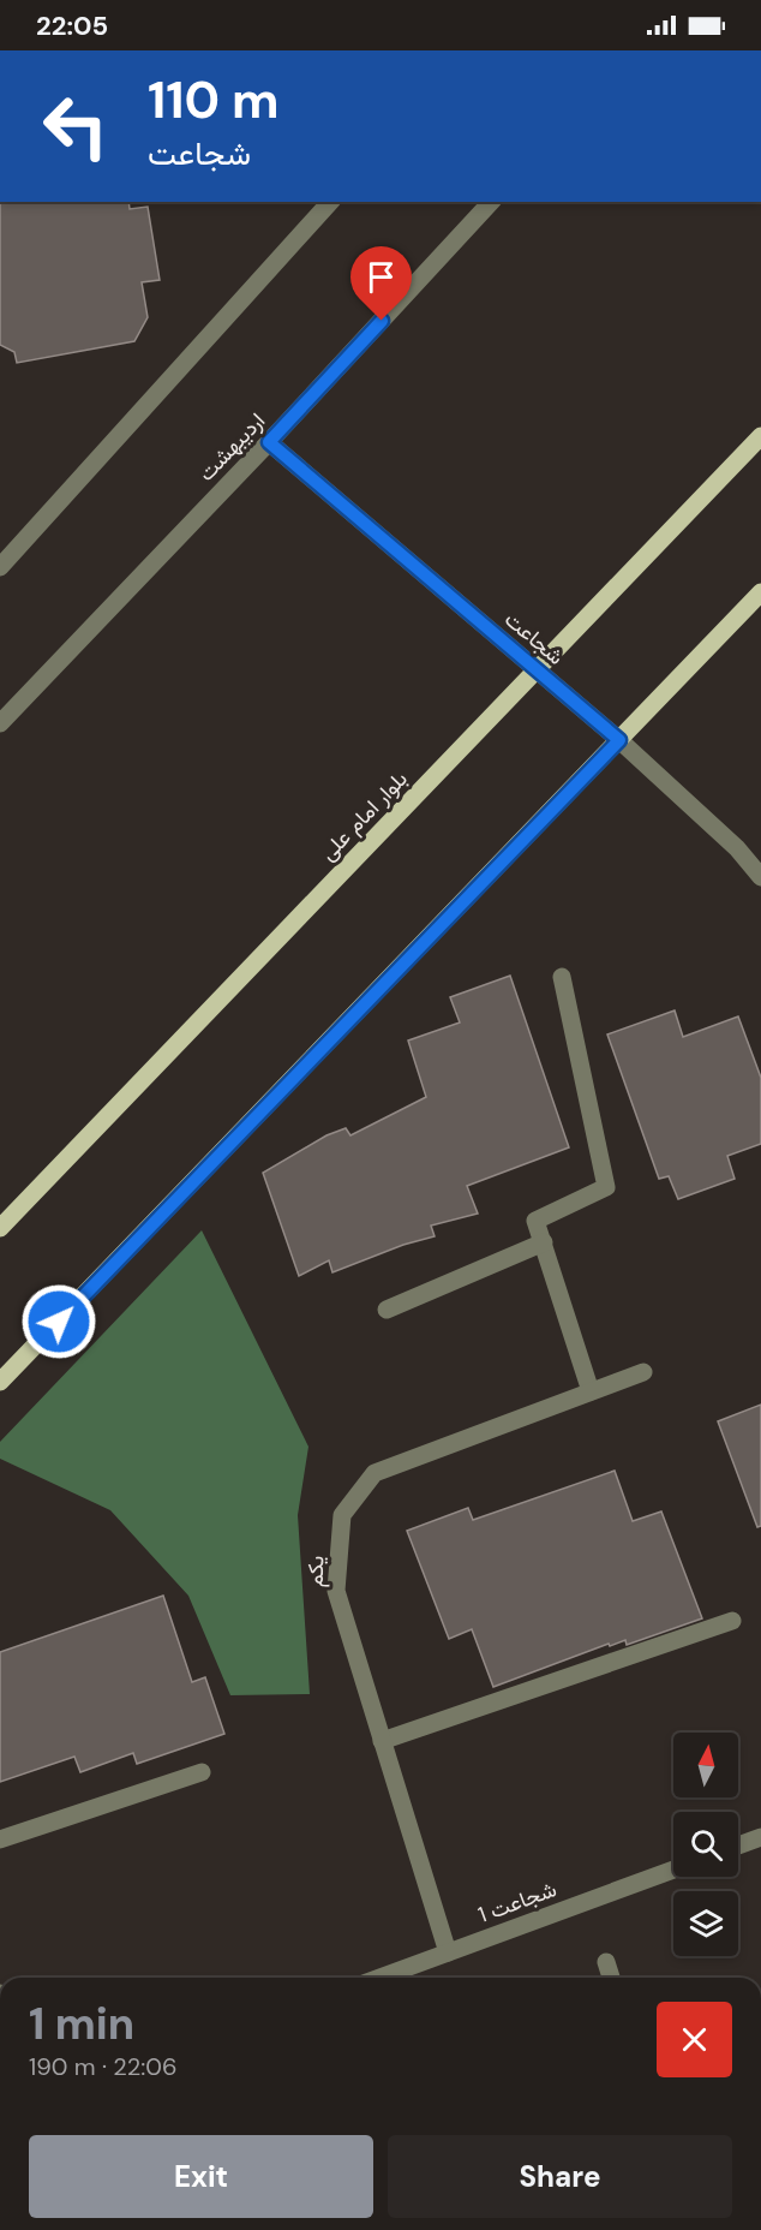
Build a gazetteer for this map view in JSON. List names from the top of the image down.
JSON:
{
  "streets": {
    "main road": ["بلوار امام علی"],
    "street": [
      "اردیبهشت",
      "شجاعت",
      "یکم",
      "شجاعت 1"
    ]
  },
  "crossings": [
    ["اردیبهشت", "شجاعت"],
    ["شجاعت", "بلوار امام علی"],
    ["یکم", "شجاعت 1"]
  ],
  "north": "top",
  "page": {
    "status": "22:05",
    "turn": ["110 m", "شجاعت"],
    "heading": ["1 min", "190 m · 22:06"],
    "buttons": ["Exit", "Share"]
  }
}
